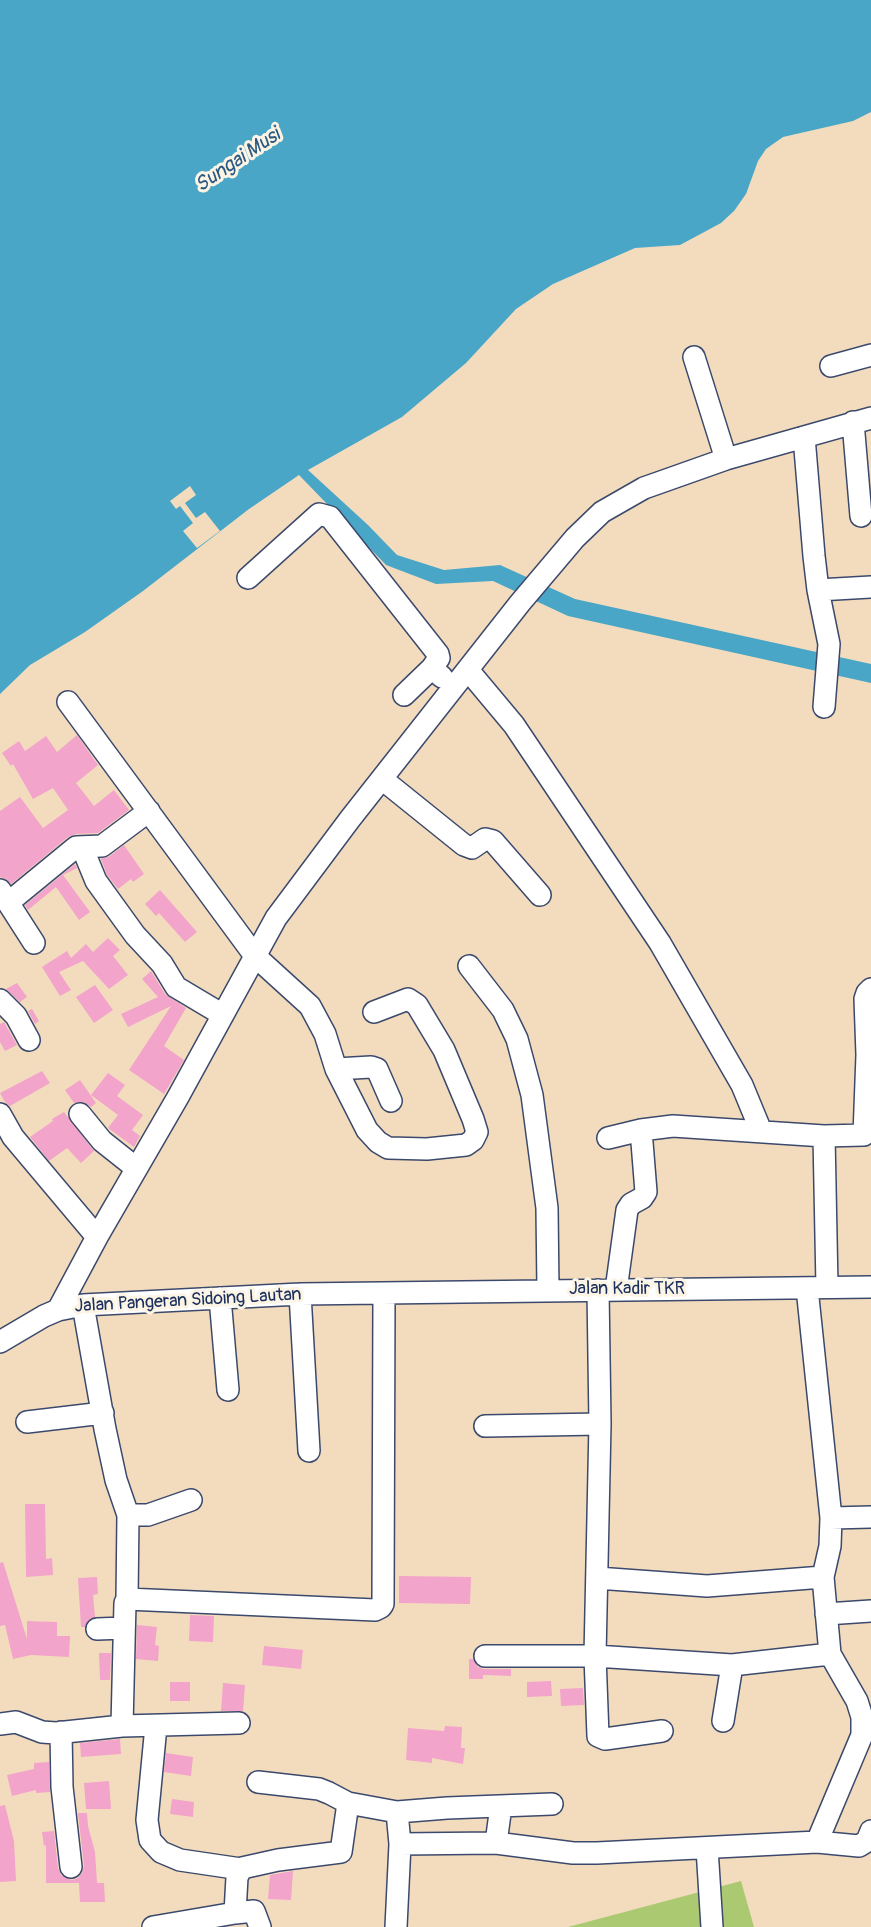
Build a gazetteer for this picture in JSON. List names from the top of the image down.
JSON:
{
  "streets": {
    "street": ["Jalan Kadir TKR", "Jalan Pangeran Sidoing Lautan"]
  },
  "crossings": [
    ["Jalan Kadir TKR", "Jalan Pangeran Sidoing Lautan"]
  ],
  "water": ["Sungai Musi"]
}
